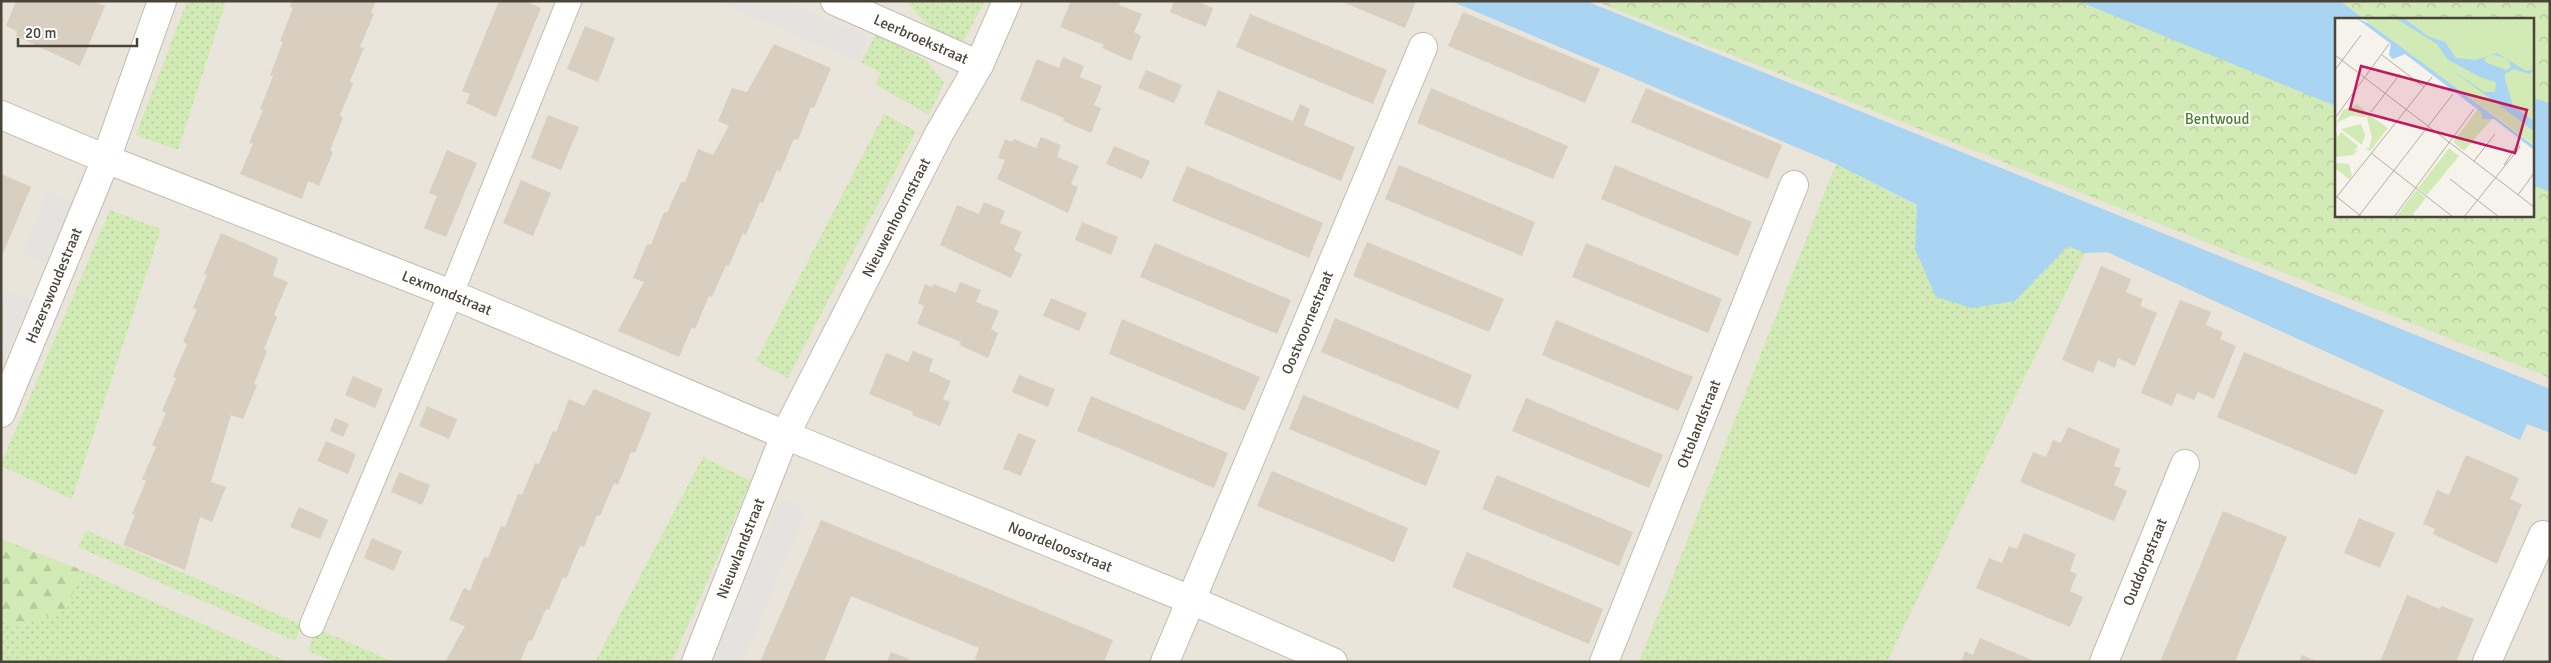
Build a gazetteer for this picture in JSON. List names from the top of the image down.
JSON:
{
  "streets": {
    "street": [
      "Leerbroekstraat",
      "Nieuwenhoornstraat",
      "Hazerswoudestraat",
      "Lexmondstraat",
      "Oostvoornestraat",
      "Ottolandstraat",
      "Noordeloosstraat",
      "Nieuwlandstraat",
      "Ouddorpstraat"
    ]
  },
  "crossings": [
    ["Leerbroekstraat", "Nieuwenhoornstraat"],
    ["Nieuwenhoornstraat", "Lexmondstraat"],
    ["Nieuwenhoornstraat", "Noordeloosstraat"],
    ["Nieuwenhoornstraat", "Nieuwlandstraat"],
    ["Hazerswoudestraat", "Lexmondstraat"],
    ["Lexmondstraat", "Noordeloosstraat"],
    ["Lexmondstraat", "Nieuwlandstraat"],
    ["Oostvoornestraat", "Noordeloosstraat"],
    ["Noordeloosstraat", "Nieuwlandstraat"]
  ],
  "parks": ["Bentwoud"],
  "scale_bar": "20 m"
}
